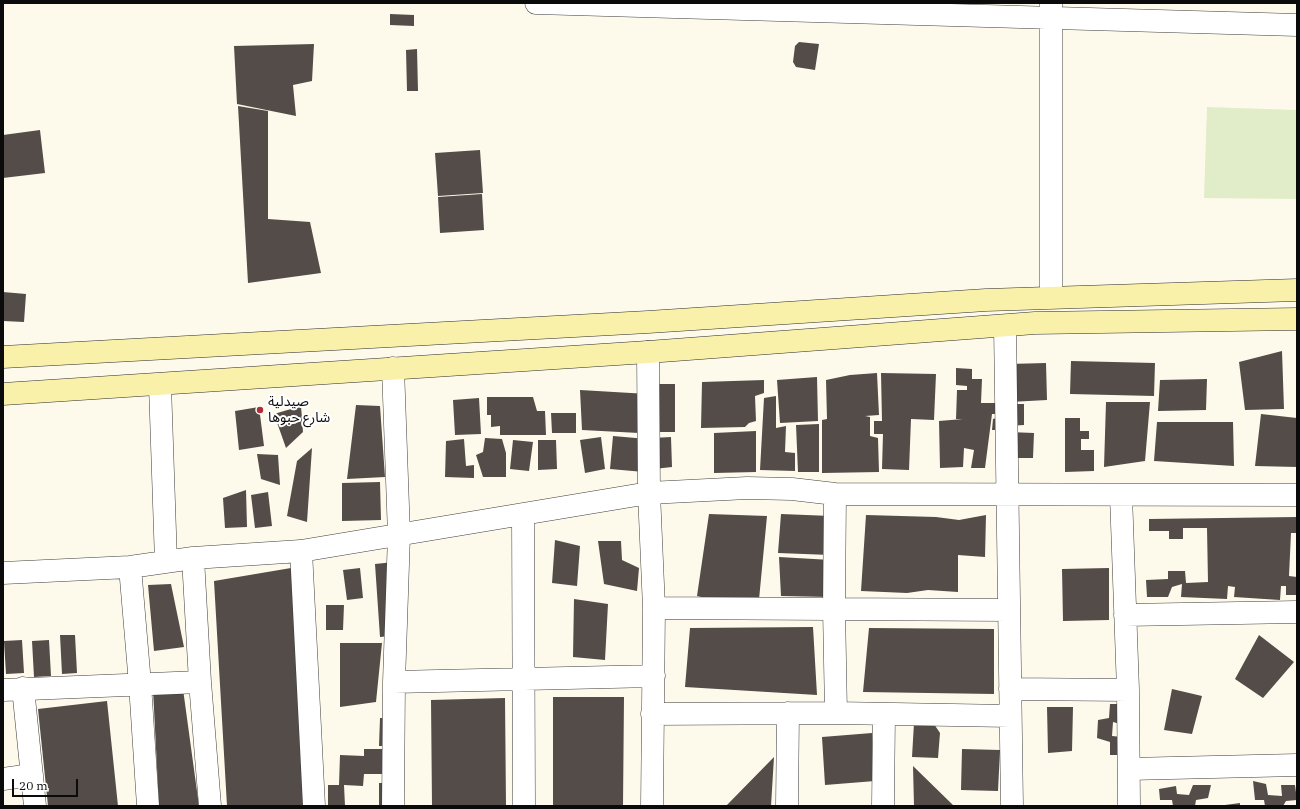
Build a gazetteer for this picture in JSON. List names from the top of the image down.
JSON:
{
  "places": ["صيدلية شارع حبوها"],
  "scale_bar": "20 m"
}
